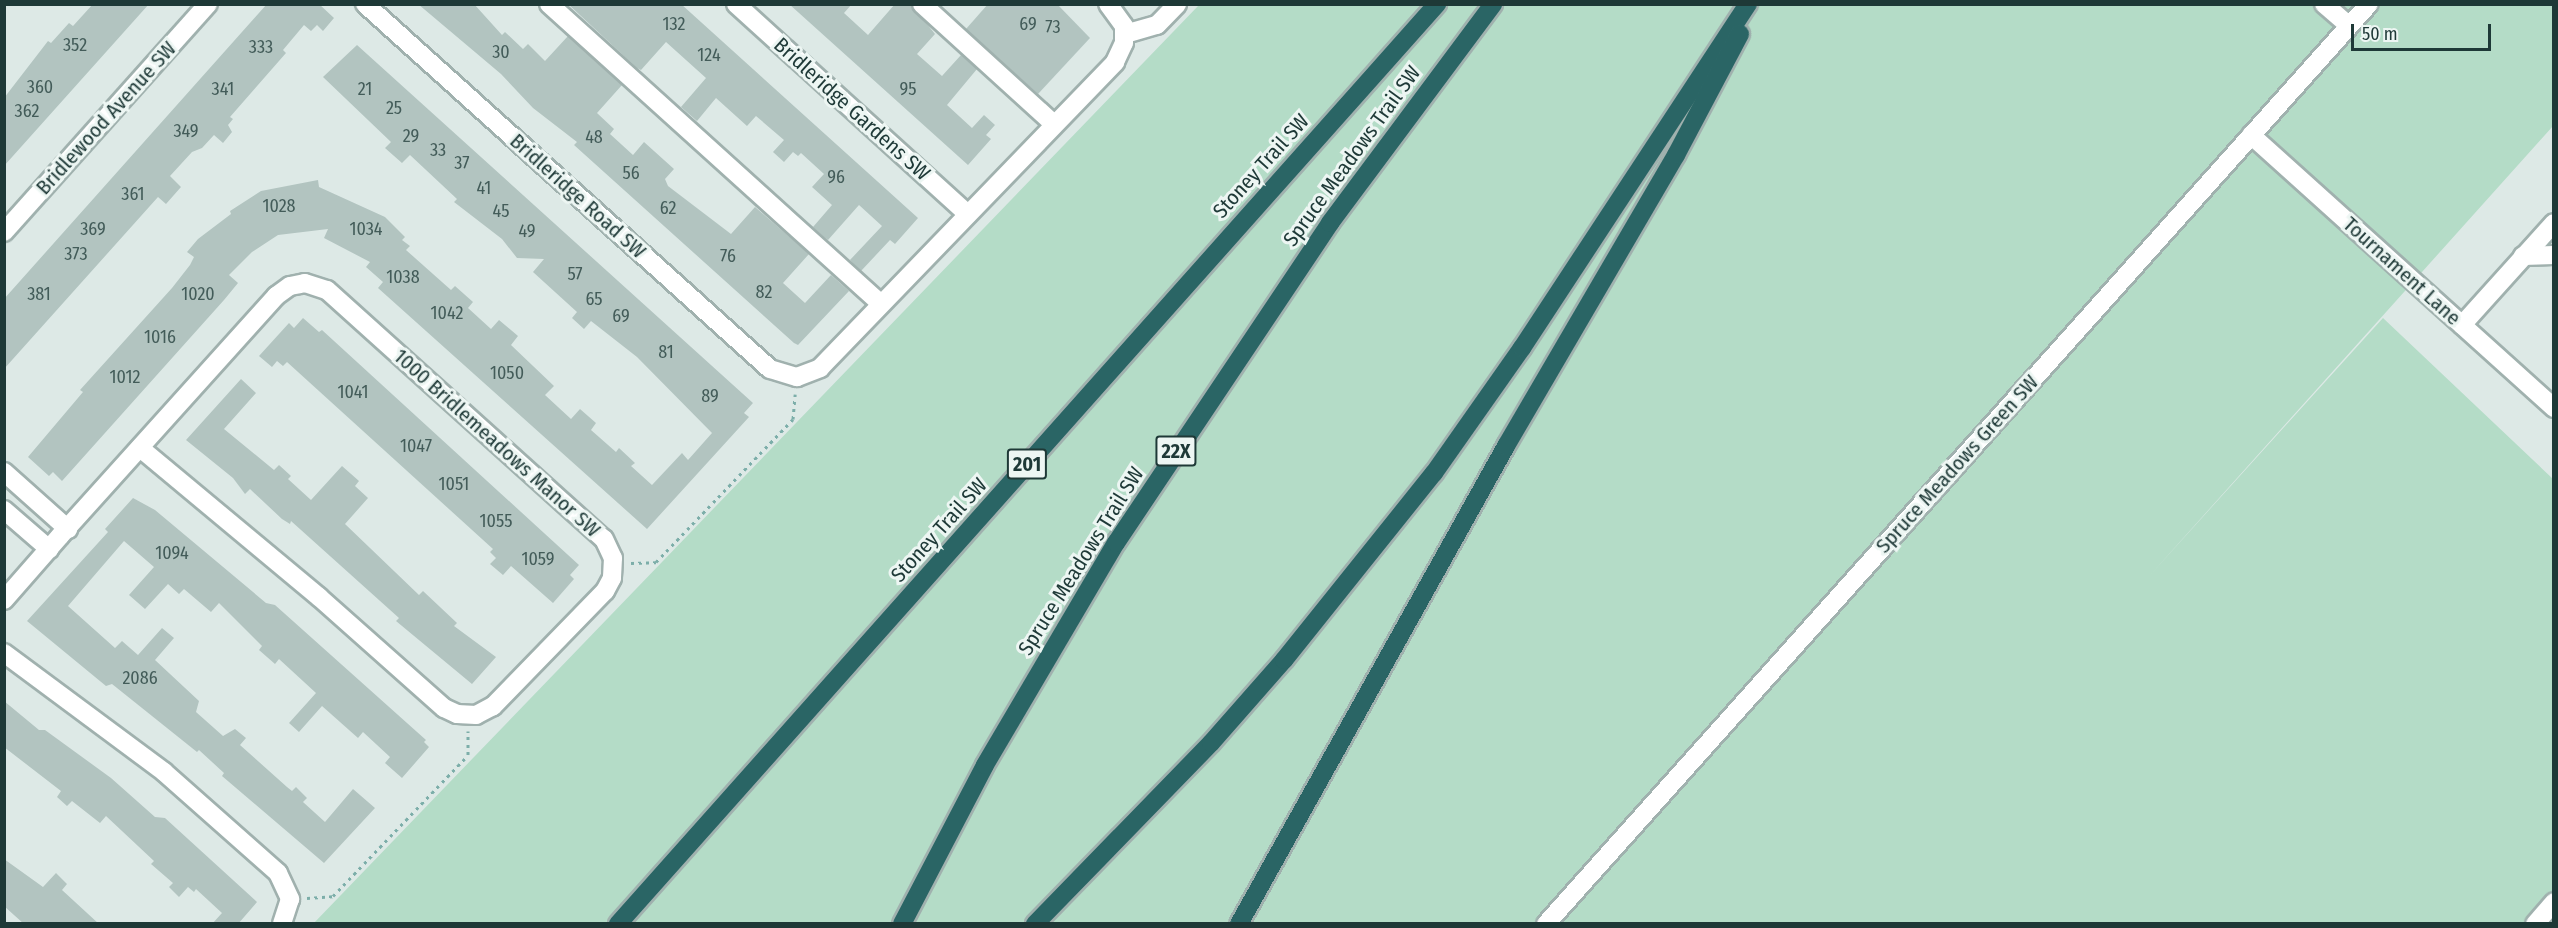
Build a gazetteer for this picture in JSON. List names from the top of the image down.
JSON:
{
  "streets": {
    "highway": [
      "Spruce Meadows Trail SW",
      "Stoney Trail SW",
      "22X",
      "201"
    ],
    "street": [
      "Bridleridge Gardens SW",
      "Bridlewood Avenue SW",
      "Bridleridge Road SW",
      "Tournament Lane",
      "1000 Bridlemeadows Manor SW",
      "Spruce Meadows Green SW"
    ]
  },
  "crossings": [
    ["Tournament Lane", "Spruce Meadows Green SW"]
  ],
  "house_numbers": [
    "132",
    "69",
    "73",
    "352",
    "333",
    "30",
    "124",
    "360",
    "341",
    "21",
    "95",
    "25",
    "362",
    "349",
    "29",
    "48",
    "33",
    "37",
    "56",
    "96",
    "41",
    "361",
    "1028",
    "62",
    "45",
    "369",
    "1034",
    "49",
    "373",
    "76",
    "57",
    "1038",
    "82",
    "381",
    "1020",
    "65",
    "1042",
    "69",
    "1016",
    "81",
    "1050",
    "1012",
    "1041",
    "89",
    "1047",
    "1051",
    "1055",
    "1094",
    "1059",
    "2086"
  ],
  "scale_bar": "50 m"
}
